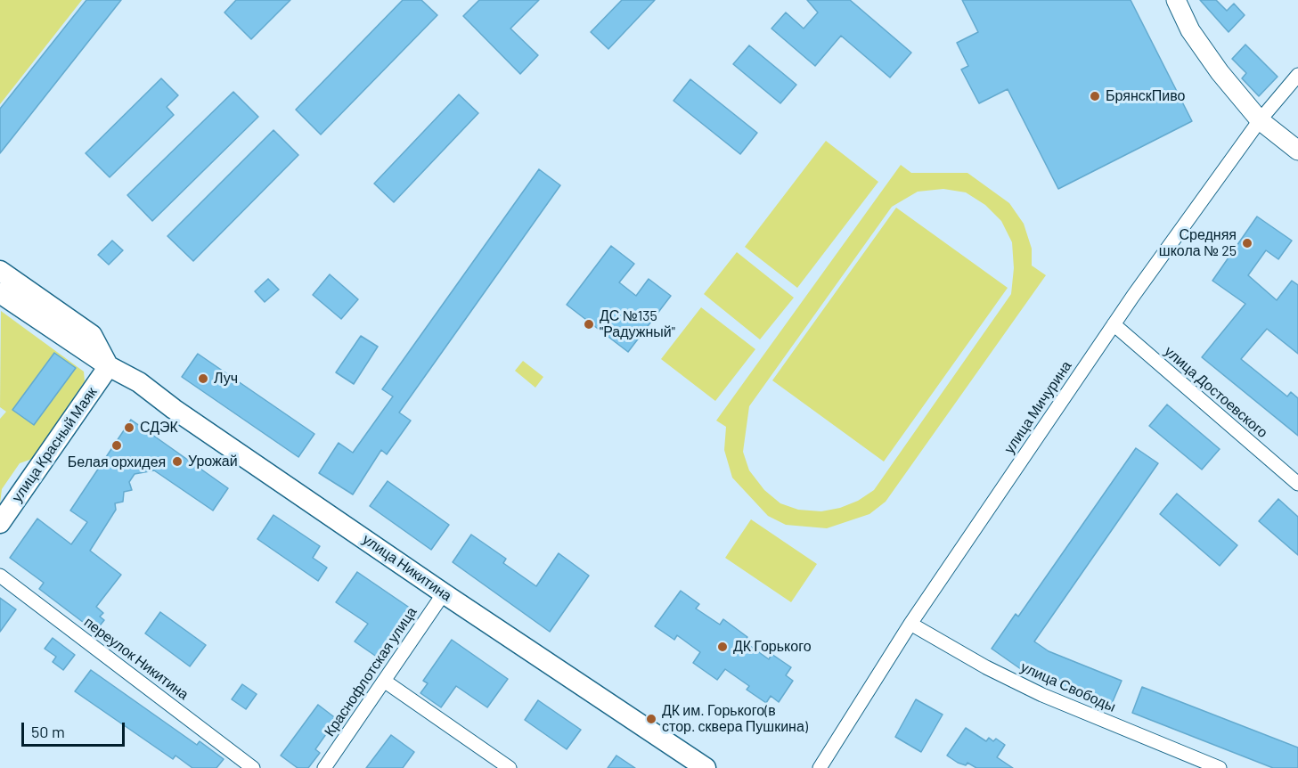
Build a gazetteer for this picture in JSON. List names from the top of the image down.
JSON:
{
  "streets": {
    "main road": ["улица Красный Маяк", "улица Никитина"],
    "street": [
      "улица Достоевского",
      "улица Мичурина",
      "переулок Никитина",
      "Краснофлотская улица",
      "улица Свободы"
    ]
  },
  "crossings": [
    ["улица Достоевского", "улица Мичурина"],
    ["улица Мичурина", "улица Свободы"],
    ["улица Красный Маяк", "улица Никитина"],
    ["улица Никитина", "Краснофлотская улица"]
  ],
  "places": [
    "БрянскПиво",
    "Средняя школа № 25",
    "ДС №135 \"Радужный\"",
    "Луч",
    "СДЭК",
    "Белая орхидея",
    "Урожай",
    "ДК Горького",
    "ДК им. Горького(в стор. сквера Пушкина)"
  ],
  "scale_bar": "50 m"
}
